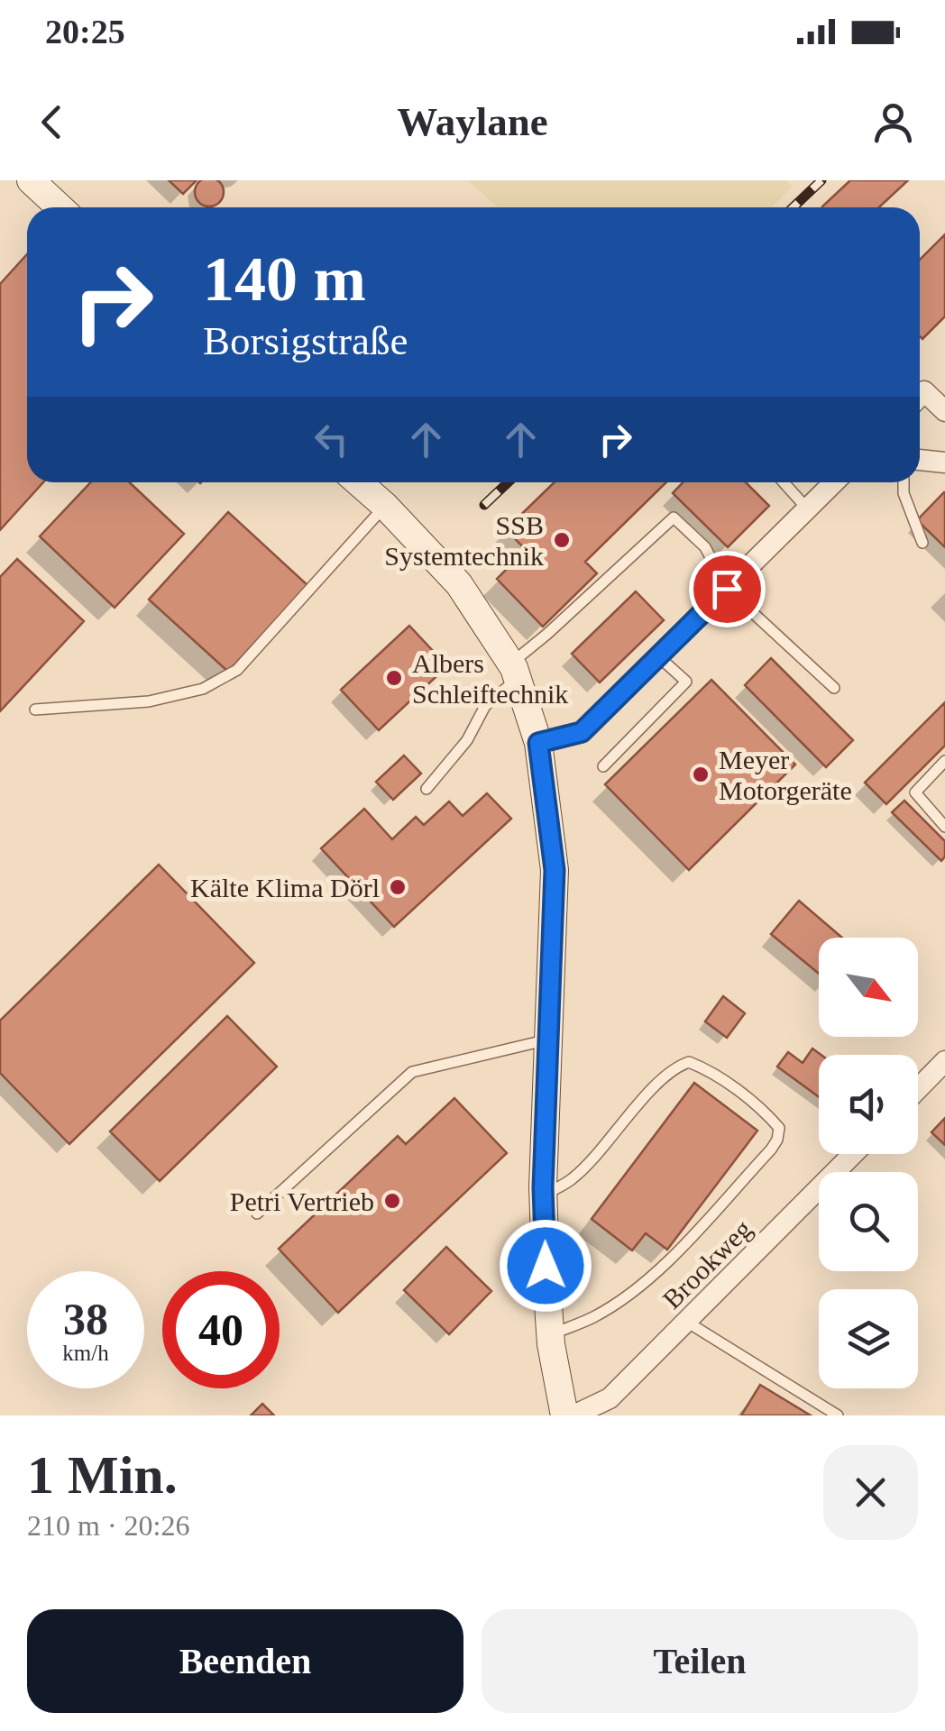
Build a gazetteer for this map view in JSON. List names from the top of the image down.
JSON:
{
  "streets": {
    "street": ["Brookweg"]
  },
  "places": [
    "SSB Systemtechnik",
    "Albers Schleiftechnik",
    "Meyer Motorgeräte",
    "Kälte Klima Dörl",
    "Petri Vertrieb"
  ],
  "north": "bottom right",
  "page": {
    "status": "20:25",
    "header": "Waylane",
    "turn": ["140 m", "Borsigstraße"],
    "speed": "38 km/h",
    "limit": "40",
    "heading": ["1 Min.", "210 m · 20:26"],
    "buttons": ["Beenden", "Teilen"]
  }
}
